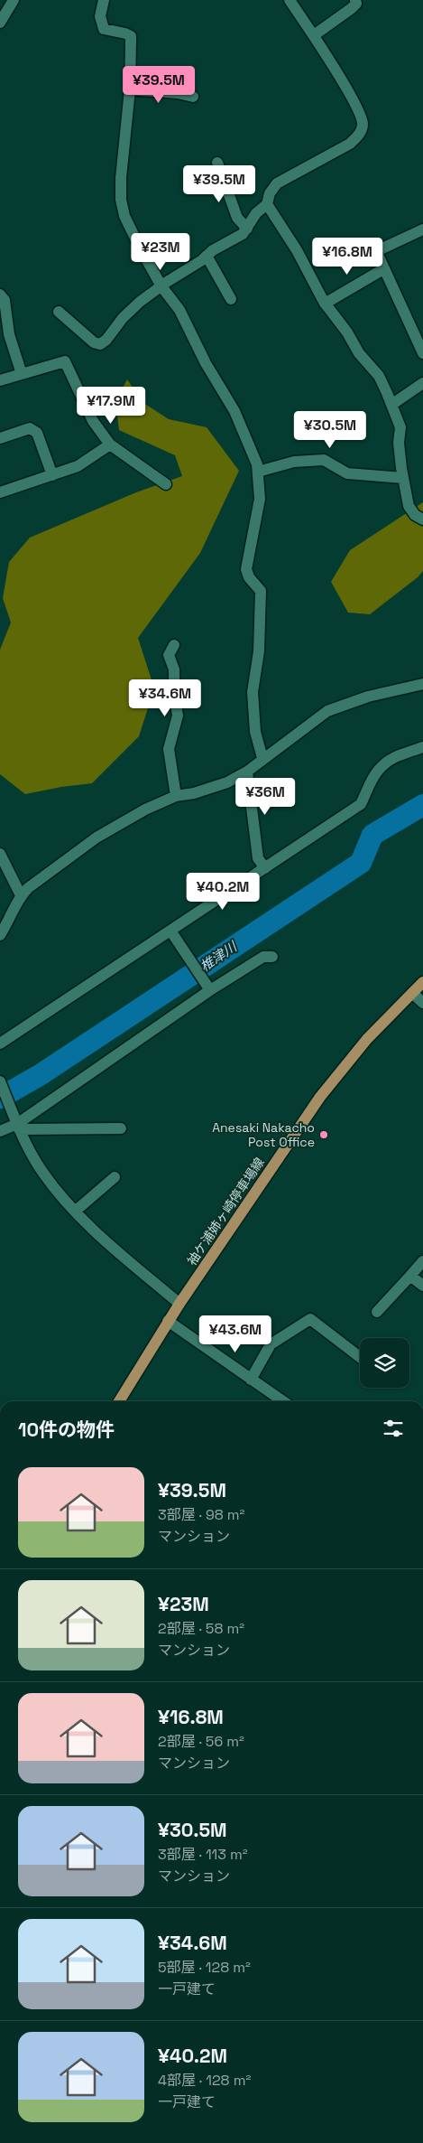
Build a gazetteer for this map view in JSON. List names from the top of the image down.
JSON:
{
  "streets": {
    "main road": ["袖ケ浦姉ヶ崎停車場線"]
  },
  "water": ["椎津川"],
  "places": ["Anesaki Nakacho Post Office"],
  "page": {
    "price": [
      "¥39.5M",
      "¥39.5M",
      "¥23M",
      "¥16.8M",
      "¥17.9M",
      "¥30.5M",
      "¥34.6M",
      "¥36M",
      "¥40.2M",
      "¥43.6M"
    ],
    "heading": "10件の物件",
    "list": [
      {
        "name": "¥39.5M",
        "note": "3部屋 · 98 m² · マンション"
      },
      {
        "name": "¥23M",
        "note": "2部屋 · 58 m² · マンション"
      },
      {
        "name": "¥16.8M",
        "note": "2部屋 · 56 m² · マンション"
      },
      {
        "name": "¥30.5M",
        "note": "3部屋 · 113 m² · マンション"
      },
      {
        "name": "¥34.6M",
        "note": "5部屋 · 128 m² · 一戸建て"
      },
      {
        "name": "¥40.2M",
        "note": "4部屋 · 128 m² · 一戸建て"
      }
    ]
  }
}
